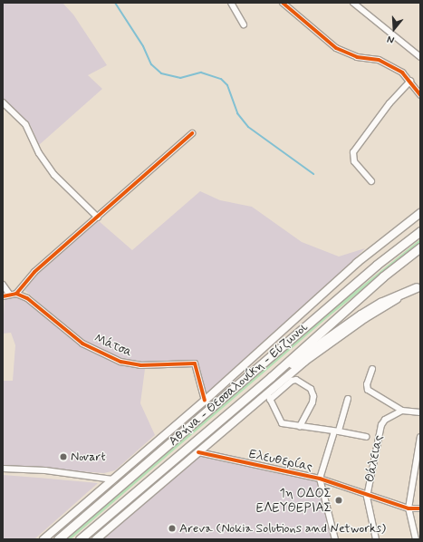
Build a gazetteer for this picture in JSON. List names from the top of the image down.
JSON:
{
  "streets": {
    "highway": ["Αθήνα - Θεσσαλονίκη - Εύζωνοι"],
    "street": ["Μάτσα", "Θάλειας", "Ελευθερίας"]
  },
  "crossings": [
    ["Θάλειας", "Ελευθερίας"]
  ],
  "places": ["Novart", "1η ΟΔΟΣ ΕΛΕΥΘΕΡΙΑΣ", "Areva (Nokia Solutions and Networks)"],
  "north": "bottom"
}
